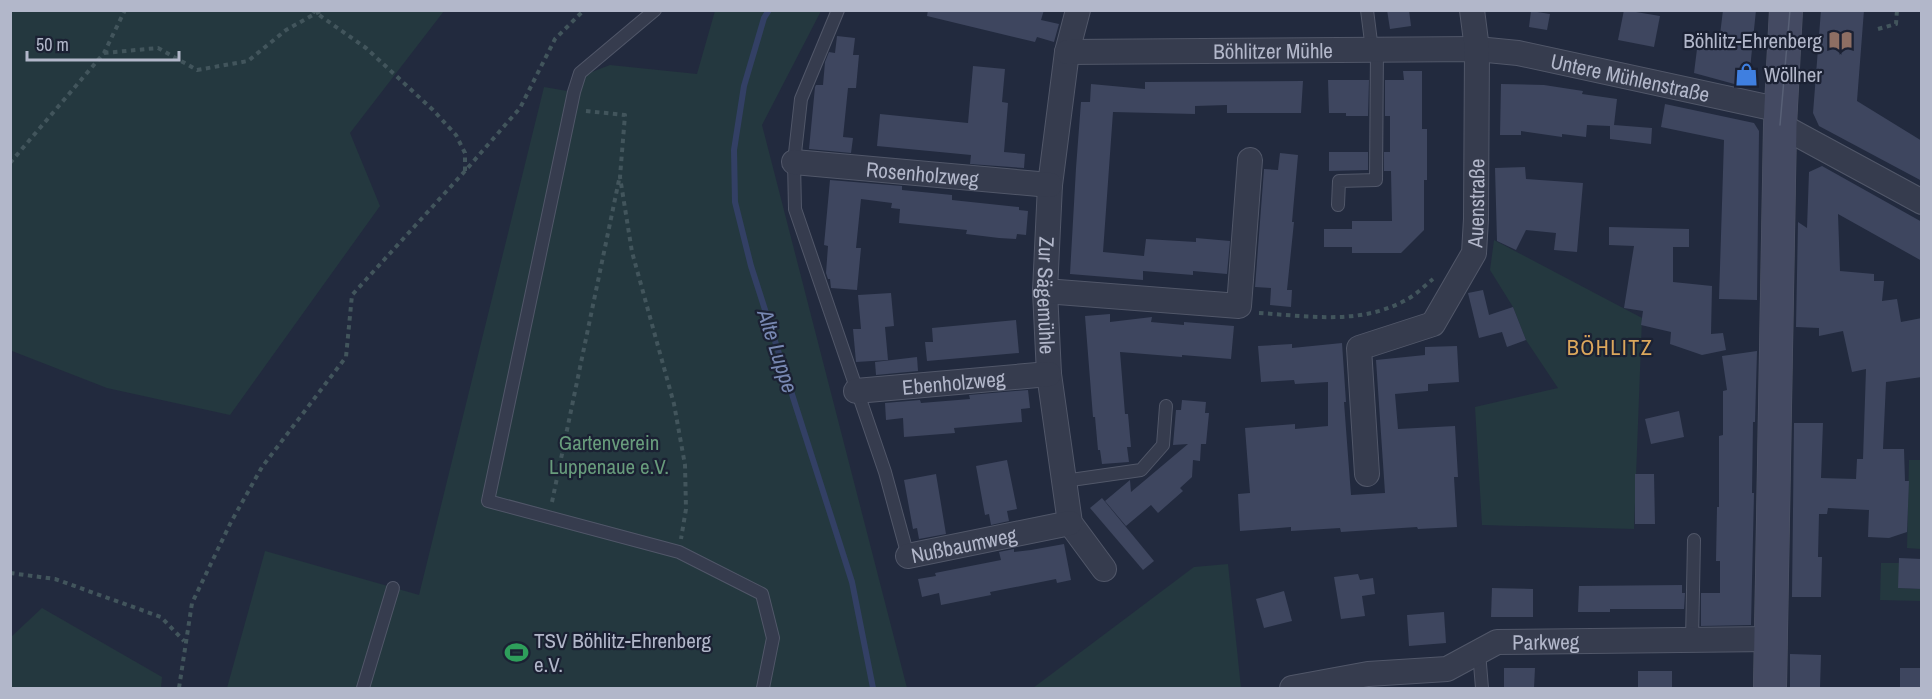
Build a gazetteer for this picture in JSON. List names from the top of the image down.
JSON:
{
  "streets": {
    "street": [
      "Böhlitzer Mühle",
      "Untere Mühlenstraße",
      "Rosenholzweg",
      "Auenstraße",
      "Zur Sägemühle",
      "Ebenholzweg",
      "Nußbaumweg",
      "Parkweg"
    ]
  },
  "crossings": [
    ["Böhlitzer Mühle", "Untere Mühlenstraße"],
    ["Böhlitzer Mühle", "Auenstraße"],
    ["Böhlitzer Mühle", "Zur Sägemühle"],
    ["Untere Mühlenstraße", "Auenstraße"],
    ["Rosenholzweg", "Zur Sägemühle"],
    ["Zur Sägemühle", "Ebenholzweg"],
    ["Zur Sägemühle", "Nußbaumweg"],
    ["Ebenholzweg", "Nußbaumweg"]
  ],
  "districts": ["BÖHLITZ"],
  "water": ["Alte Luppe"],
  "parks": ["Gartenverein Luppenaue e.V."],
  "places": {
    "library": ["Böhlitz-Ehrenberg"],
    "shop": ["Wöllner"],
    "sports": ["TSV Böhlitz-Ehrenberg e.V."]
  },
  "scale_bar": "50 m"
}
